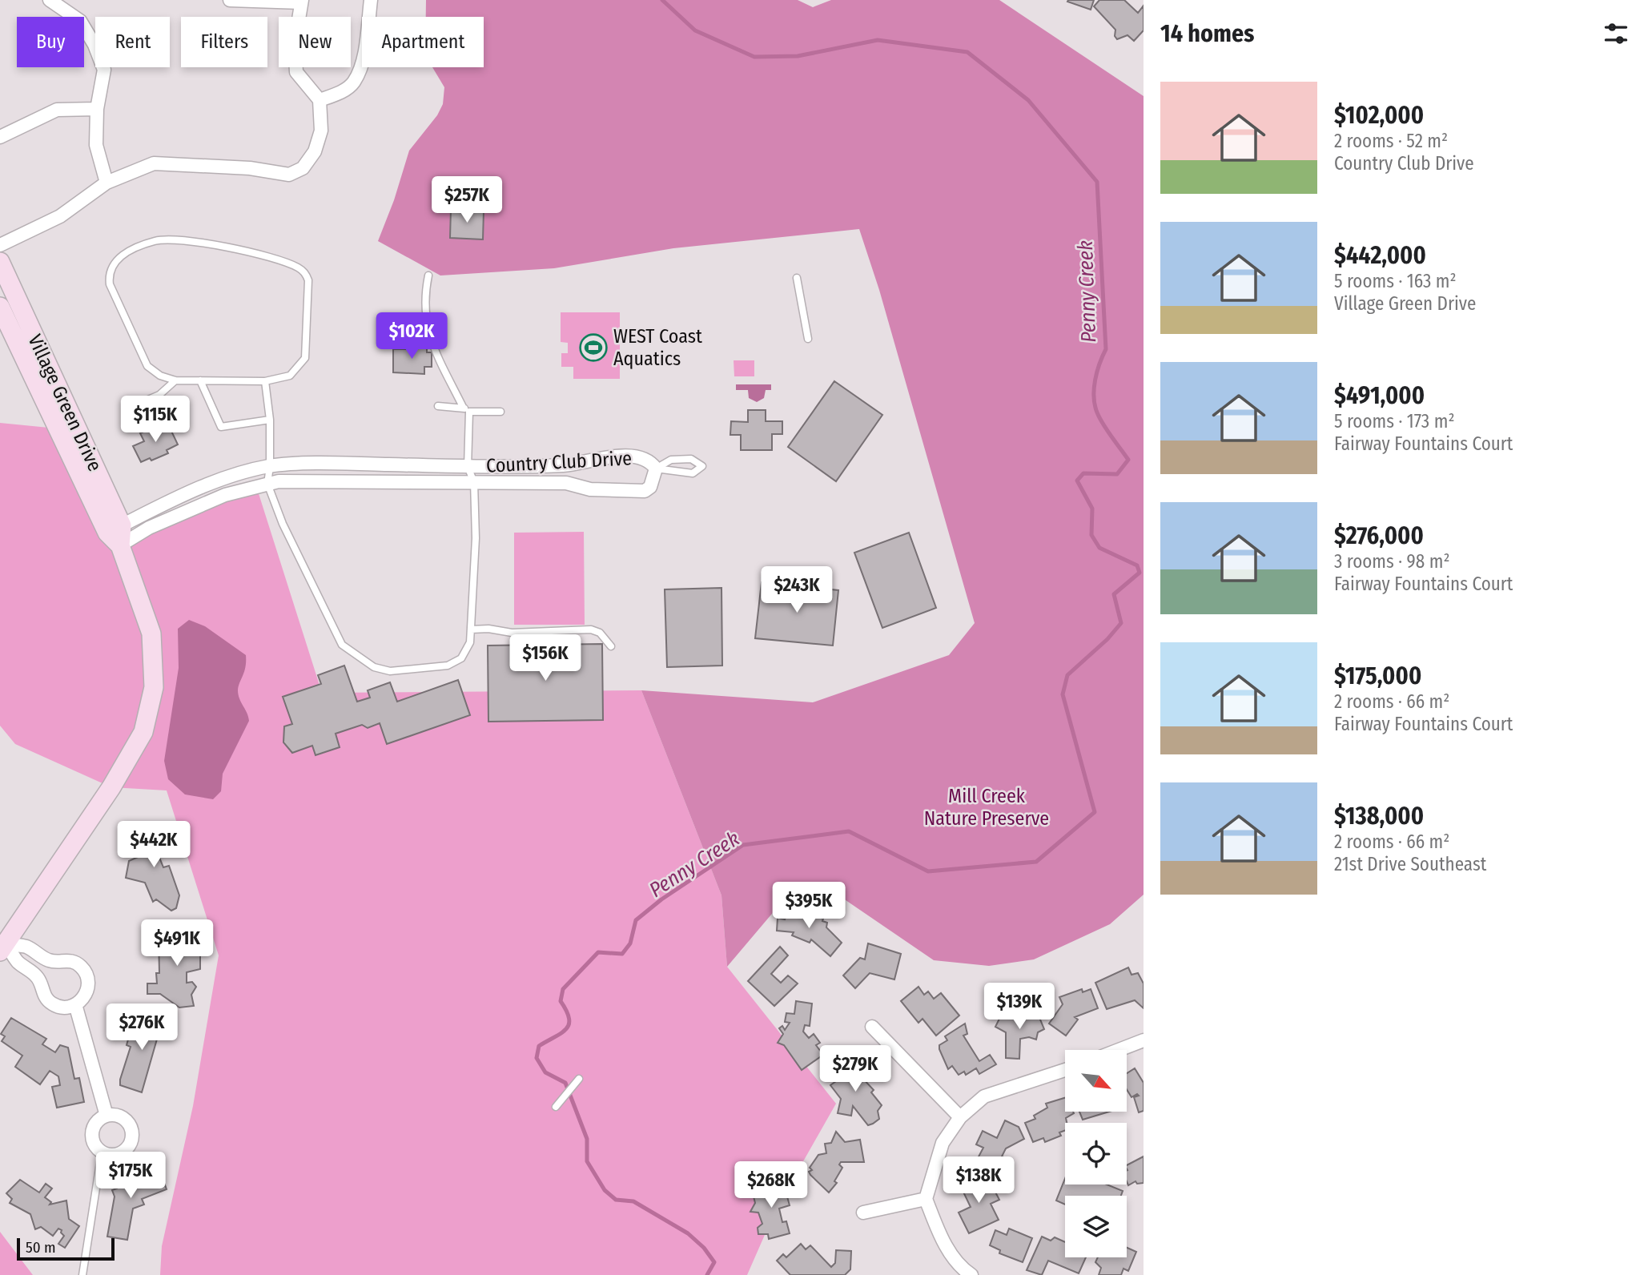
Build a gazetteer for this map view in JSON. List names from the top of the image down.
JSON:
{
  "streets": {
    "street": ["Village Green Drive", "Country Club Drive"]
  },
  "crossings": [
    ["Village Green Drive", "Country Club Drive"]
  ],
  "water": ["Penny Creek"],
  "parks": ["Mill Creek Nature Preserve"],
  "places": {
    "sports": ["WEST Coast Aquatics"]
  },
  "scale_bar": "50 m",
  "north": "bottom right",
  "page": {
    "heading": "14 homes",
    "chip": [
      "Buy",
      "Rent",
      "Filters",
      "New",
      "Apartment"
    ],
    "list": [
      {
        "name": "$102,000",
        "note": "2 rooms · 52 m² · Country Club Drive"
      },
      {
        "name": "$442,000",
        "note": "5 rooms · 163 m² · Village Green Drive"
      },
      {
        "name": "$491,000",
        "note": "5 rooms · 173 m² · Fairway Fountains Court"
      },
      {
        "name": "$276,000",
        "note": "3 rooms · 98 m² · Fairway Fountains Court"
      },
      {
        "name": "$175,000",
        "note": "2 rooms · 66 m² · Fairway Fountains Court"
      },
      {
        "name": "$138,000",
        "note": "2 rooms · 66 m² · 21st Drive Southeast"
      }
    ],
    "price": [
      "$257K",
      "$102K",
      "$115K",
      "$243K",
      "$156K",
      "$442K",
      "$395K",
      "$491K",
      "$139K",
      "$276K",
      "$279K",
      "$175K",
      "$138K",
      "$268K"
    ],
    "scale": "50 m"
  }
}
